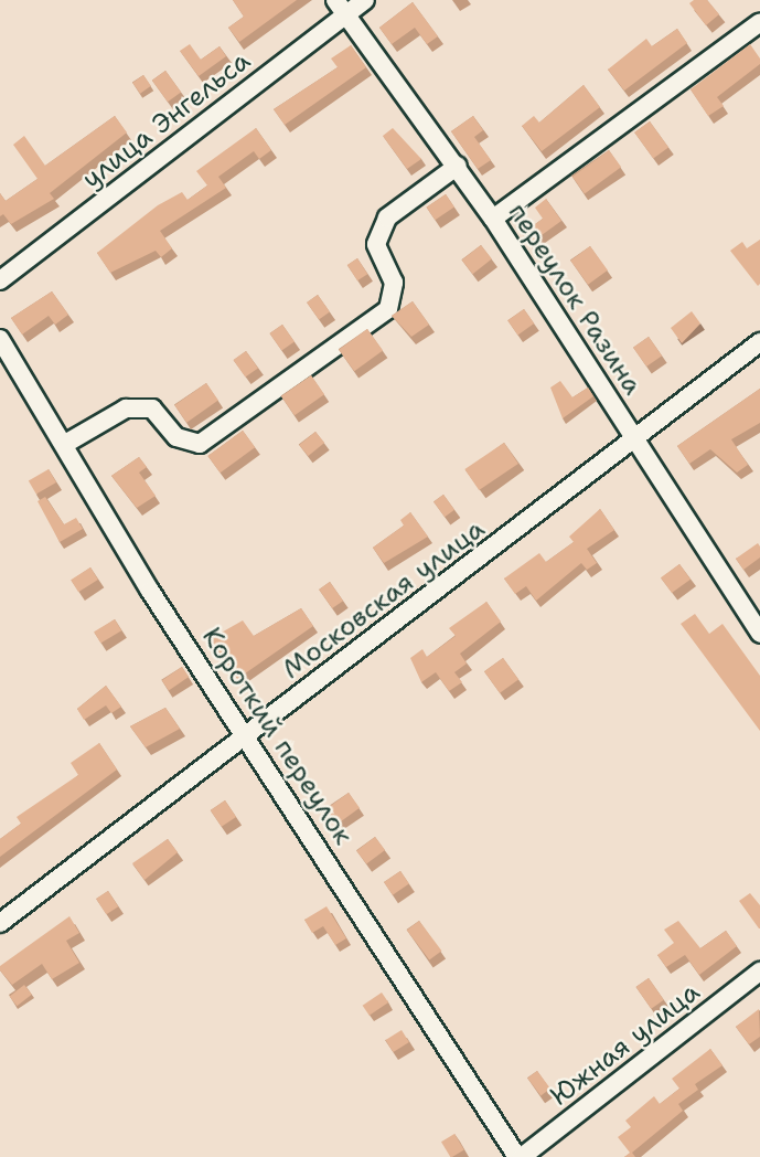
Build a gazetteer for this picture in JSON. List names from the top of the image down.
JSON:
{
  "streets": {
    "street": [
      "улица Энгельса",
      "переулок Разина",
      "Московская улица",
      "Короткий переулок",
      "Южная улица"
    ]
  },
  "crossings": [
    ["улица Энгельса", "переулок Разина"],
    ["переулок Разина", "Московская улица"],
    ["Московская улица", "Короткий переулок"],
    ["Короткий переулок", "Южная улица"]
  ]
}
